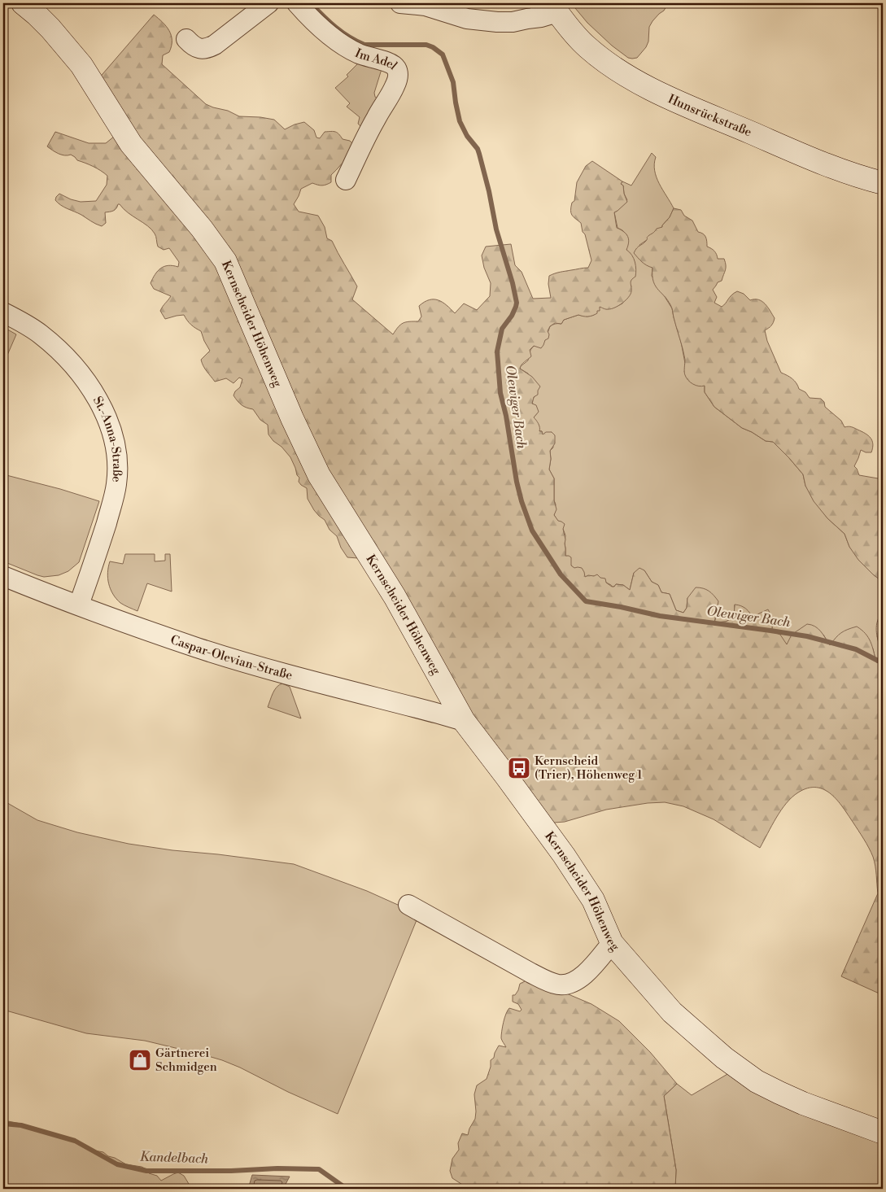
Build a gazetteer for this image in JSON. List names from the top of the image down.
{
  "streets": {
    "street": [
      "Im Adel",
      "Hunsrückstraße",
      "Kernscheider Höhenweg",
      "St.-Anna-Straße",
      "Caspar-Olevian-Straße"
    ]
  },
  "crossings": [
    ["Kernscheider Höhenweg", "Caspar-Olevian-Straße"],
    ["St.-Anna-Straße", "Caspar-Olevian-Straße"]
  ],
  "water": ["Olewiger Bach", "Kandelbach"],
  "places": {
    "bus stop": ["Kernscheid (Trier), Höhenweg 1"],
    "shop": ["Gärtnerei Schmidgen"]
  }
}
